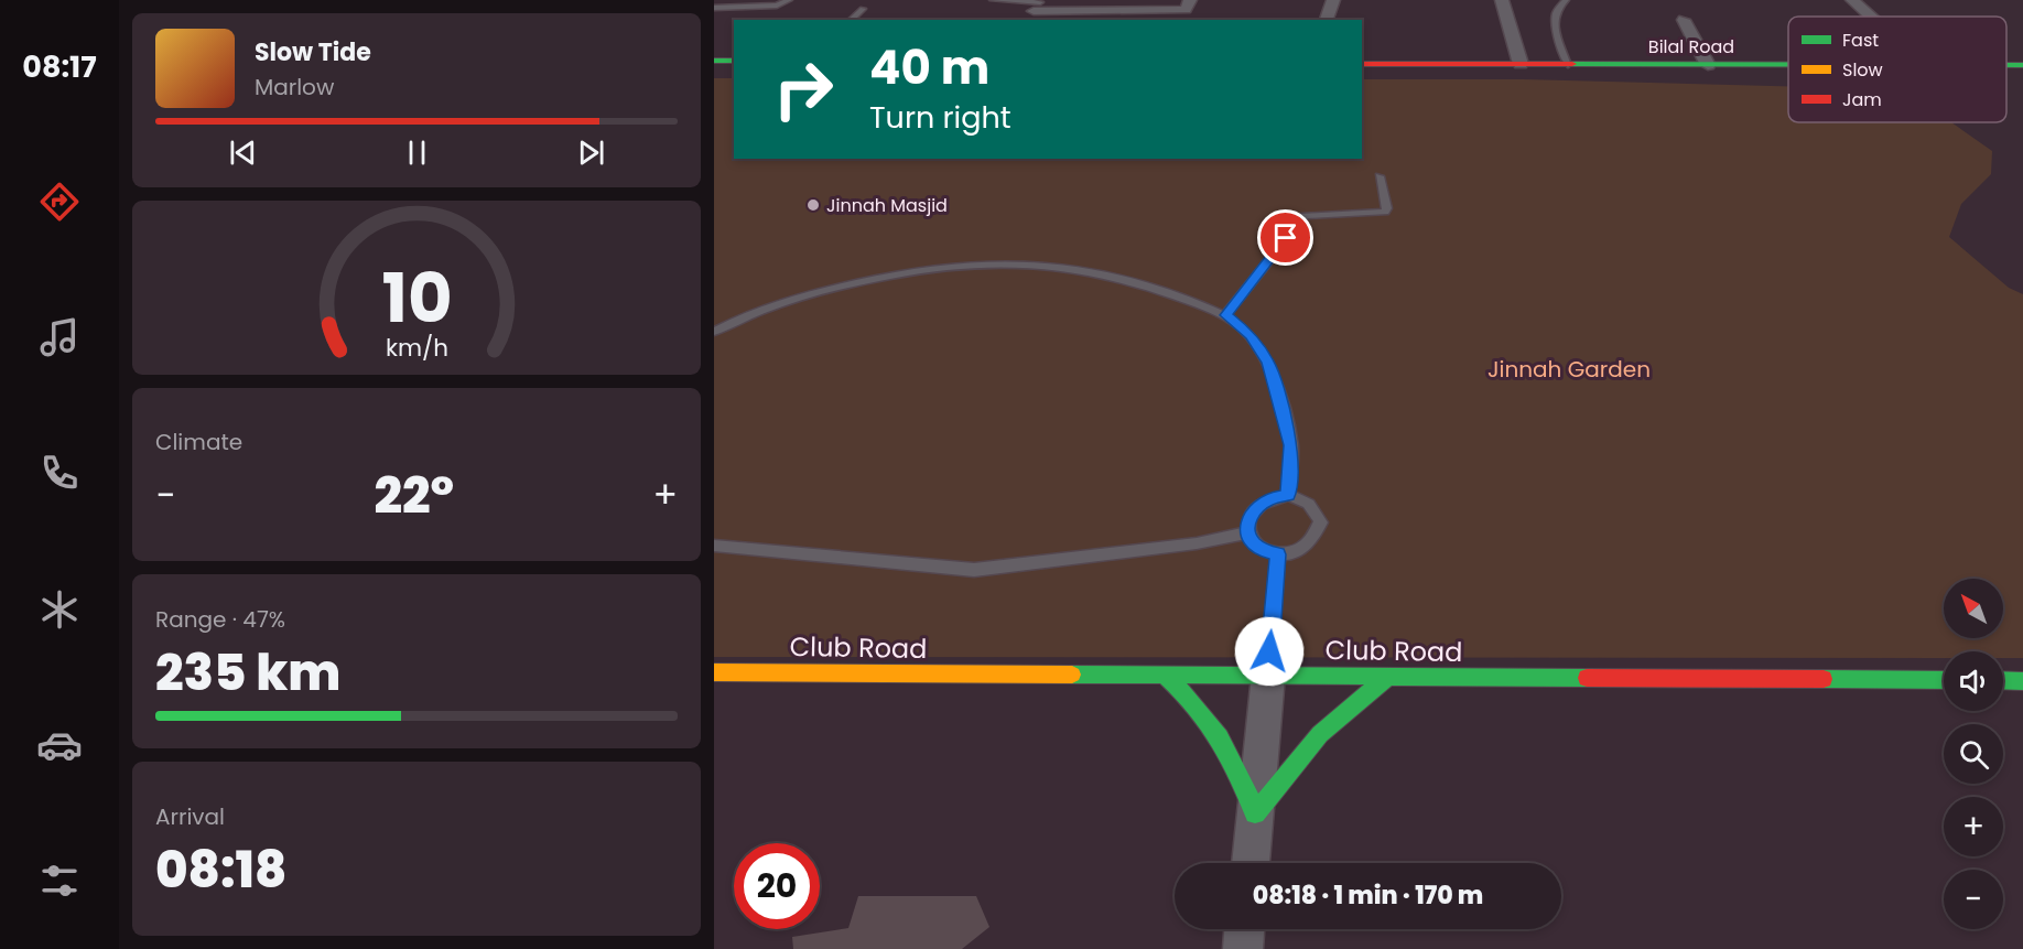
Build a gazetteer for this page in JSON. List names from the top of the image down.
{
  "streets": {
    "main road": ["Bilal Road", "Club Road"]
  },
  "parks": ["Jinnah Garden"],
  "places": ["Jinnah Masjid"],
  "legend": ["Fast", "Slow", "Jam"],
  "north": "top left",
  "page": {
    "tabs": "08:17",
    "turn": ["40 m", "Turn right"],
    "song": ["Slow Tide", "Marlow"],
    "tile": [
      "Climate",
      ["Range · 47%", "235 km"],
      ["Arrival", "08:18"]
    ],
    "heat": ["−", "22°", "+"],
    "map_buttons": ["+", "−"],
    "limit": "20",
    "trip": "08:18 · 1 min · 170 m",
    "gauge": ["10", "km/h"]
  }
}
